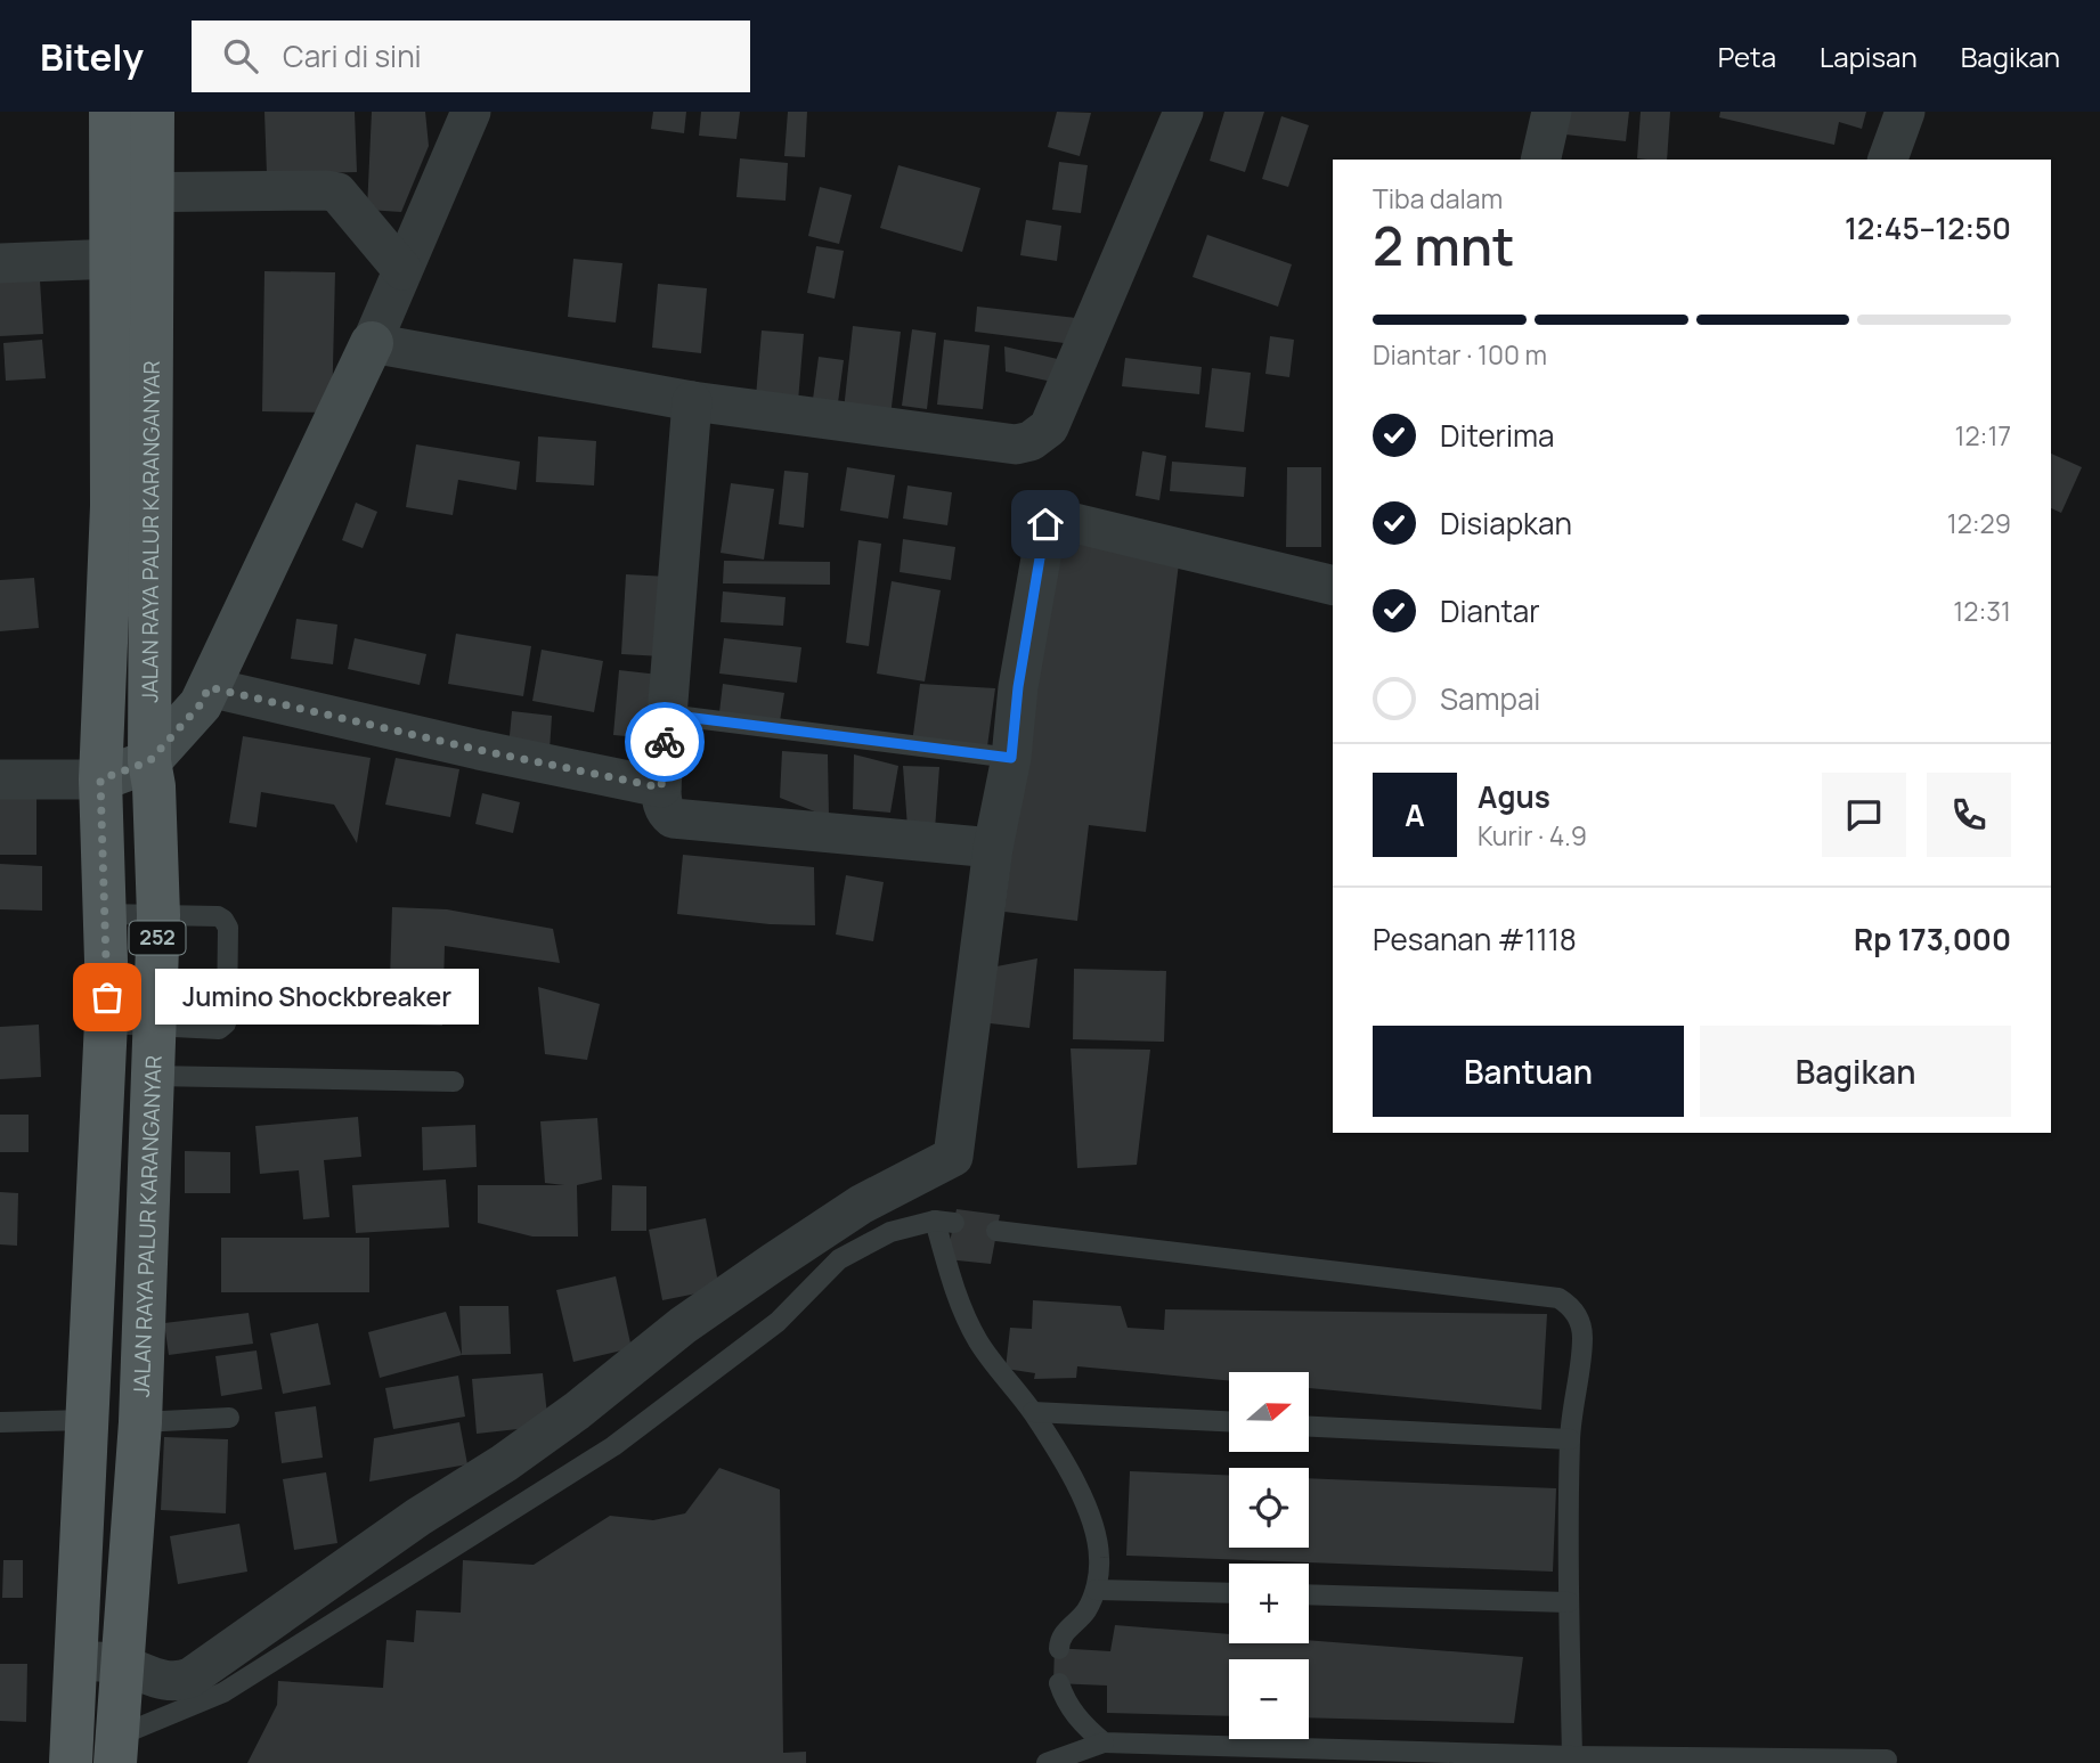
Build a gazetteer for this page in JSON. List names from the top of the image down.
{
  "streets": {
    "main road": ["JALAN RAYA PALUR KARANGANYAR", "252"]
  },
  "places": ["Jumino Shockbreaker"],
  "north": "right",
  "page": {
    "header": "Bitely",
    "search": "Cari di sini",
    "nav": ["Peta", "Lapisan", "Bagikan"],
    "heading": ["2 mnt", "Tiba dalam", "12:45–12:50"],
    "panel": [
      "Agus",
      "Kurir · 4.9",
      "Pesanan #1118",
      "Rp 173,000"
    ],
    "bar": "Diantar · 100 m",
    "list": [
      ["Diterima", "12:17"],
      ["Disiapkan", "12:29"],
      ["Diantar", "12:31"],
      "Sampai"
    ],
    "round": "A",
    "bubble": "Jumino Shockbreaker",
    "buttons": ["Bantuan", "Bagikan"],
    "map_buttons": ["+", "−"]
  }
}
